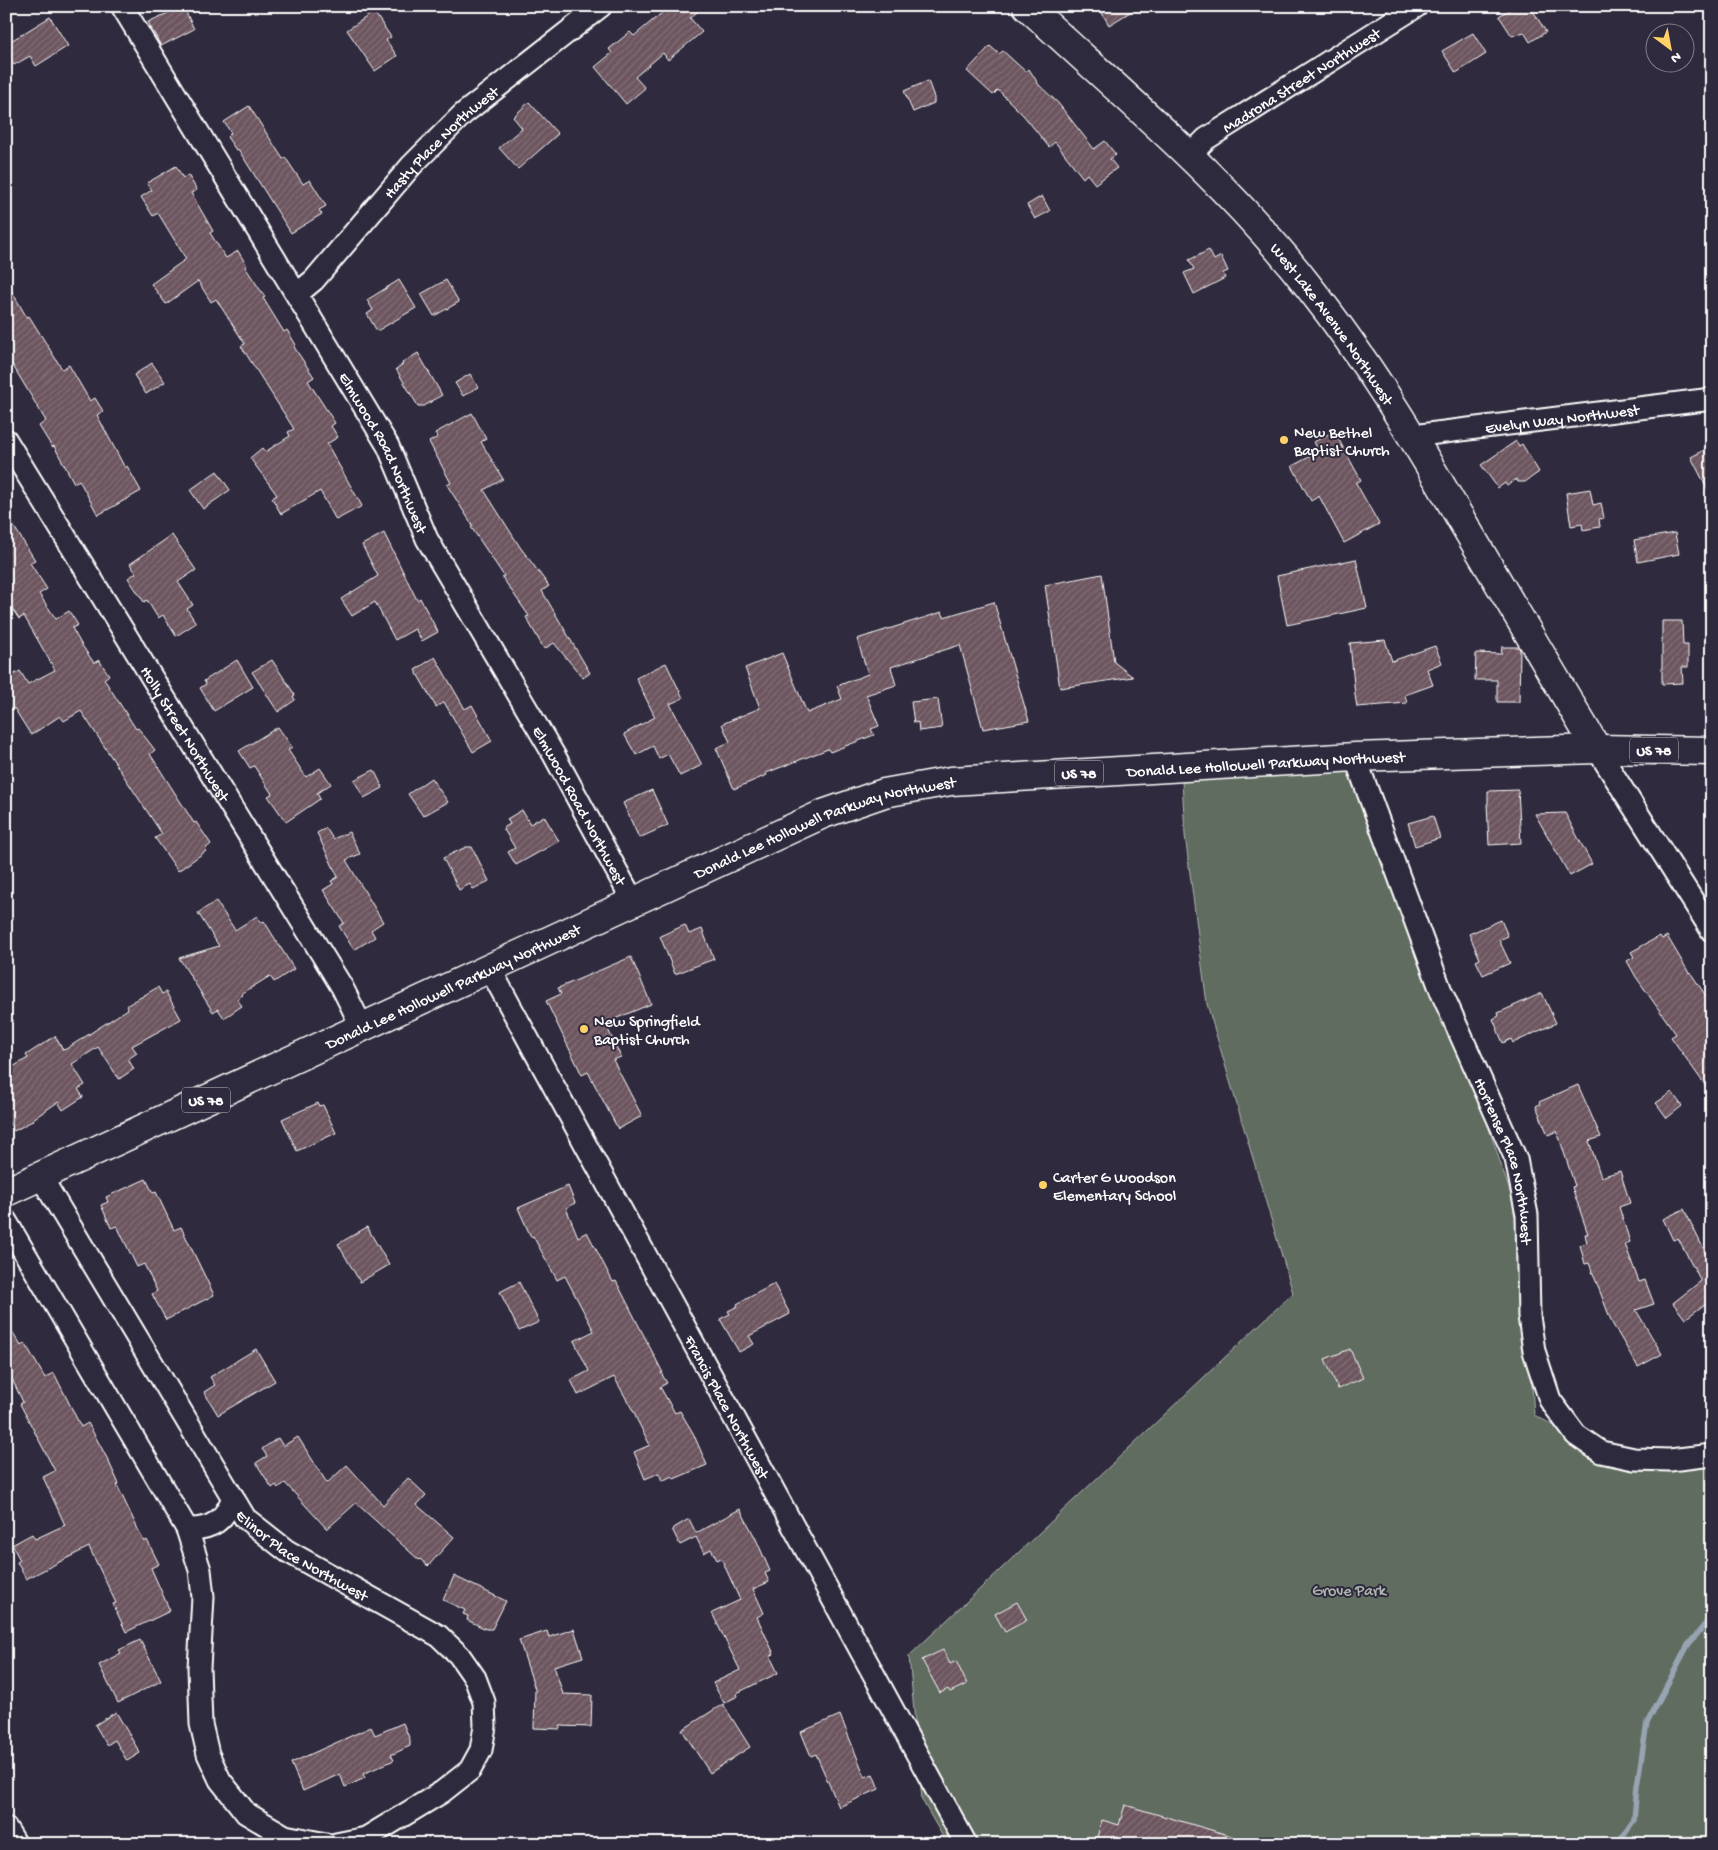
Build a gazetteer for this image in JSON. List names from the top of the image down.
{
  "streets": {
    "main road": ["West Lake Avenue Northwest", "US 78", "Donald Lee Hollowell Parkway Northwest"],
    "street": [
      "Madrona Street Northwest",
      "Hasty Place Northwest",
      "Evelyn Way Northwest",
      "Elmwood Road Northwest",
      "Holly Street Northwest",
      "Hortense Place Northwest",
      "Francis Place Northwest",
      "Elinor Place Northwest"
    ]
  },
  "crossings": [
    ["Madrona Street Northwest", "West Lake Avenue Northwest"],
    ["Hasty Place Northwest", "Elmwood Road Northwest"],
    ["West Lake Avenue Northwest", "Evelyn Way Northwest"],
    ["West Lake Avenue Northwest", "Donald Lee Hollowell Parkway Northwest"],
    ["Elmwood Road Northwest", "Donald Lee Hollowell Parkway Northwest"],
    ["Holly Street Northwest", "Donald Lee Hollowell Parkway Northwest"],
    ["Donald Lee Hollowell Parkway Northwest", "Hortense Place Northwest"],
    ["Donald Lee Hollowell Parkway Northwest", "Francis Place Northwest"],
    ["Donald Lee Hollowell Parkway Northwest", "Elinor Place Northwest"]
  ],
  "parks": ["Grove Park"],
  "places": ["New Bethel Baptist Church", "New Springfield Baptist Church", "Carter G Woodson Elementary School"],
  "north": "bottom right"
}
